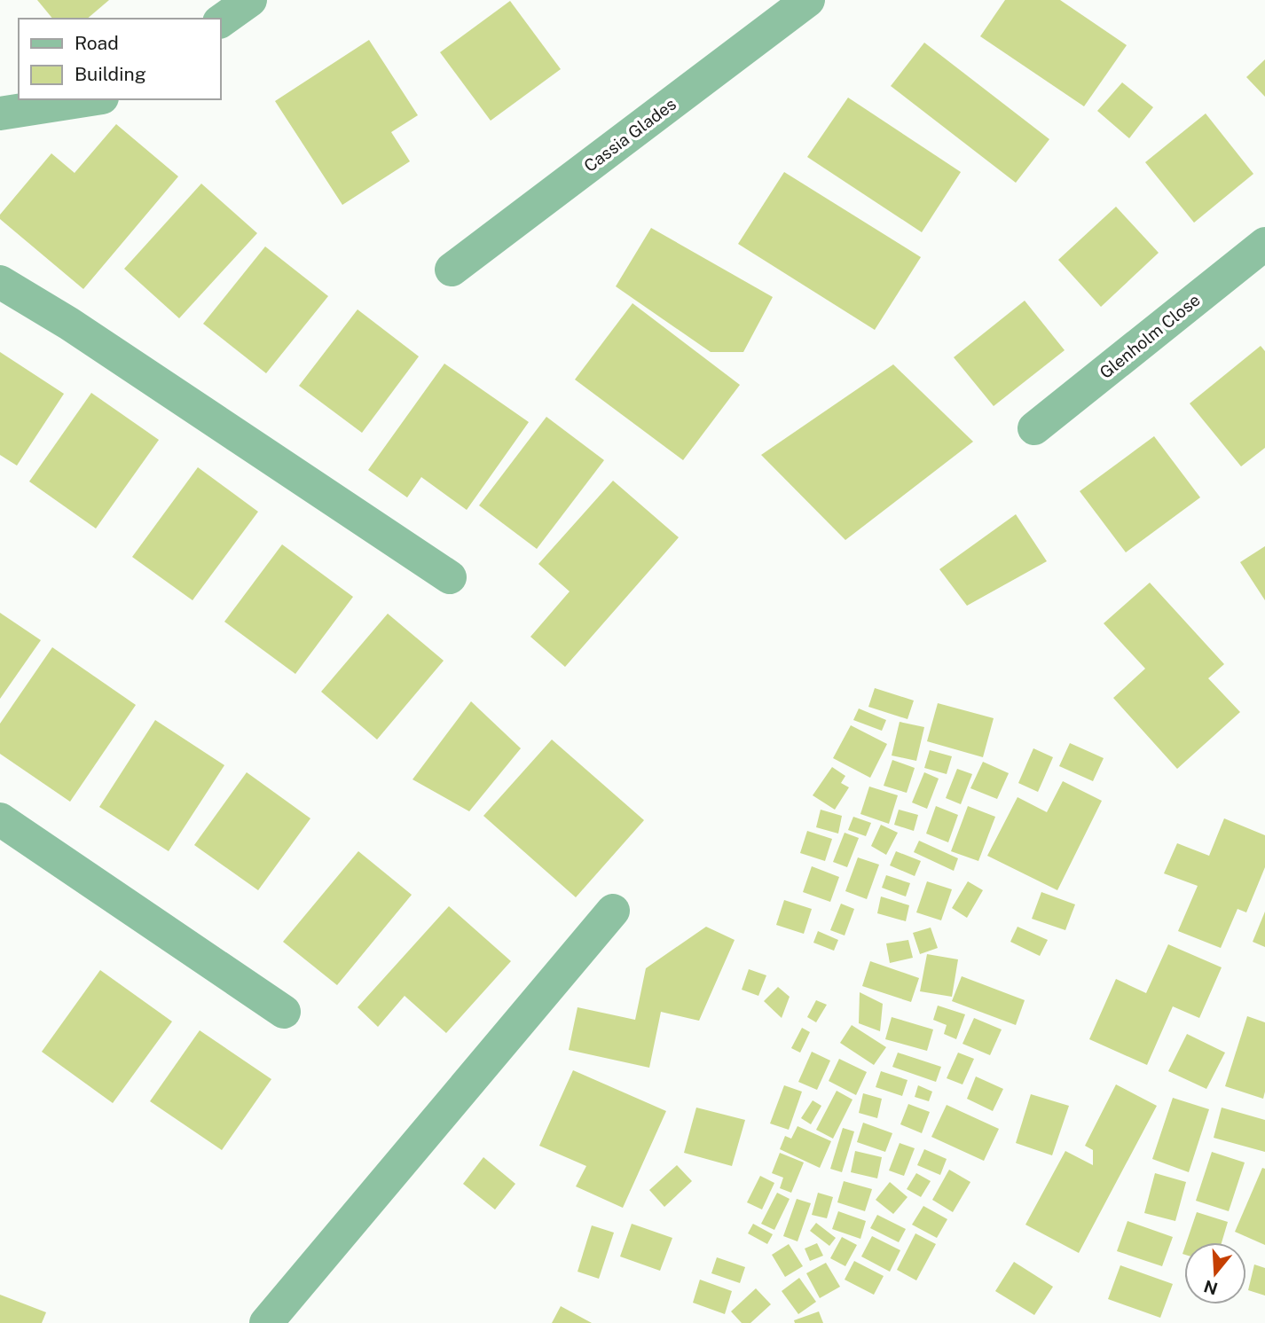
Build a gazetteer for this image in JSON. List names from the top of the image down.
{
  "streets": {
    "street": ["Cassia Glades", "Glenholm Close"]
  },
  "legend": ["Road", "Building"],
  "north": "bottom"
}
